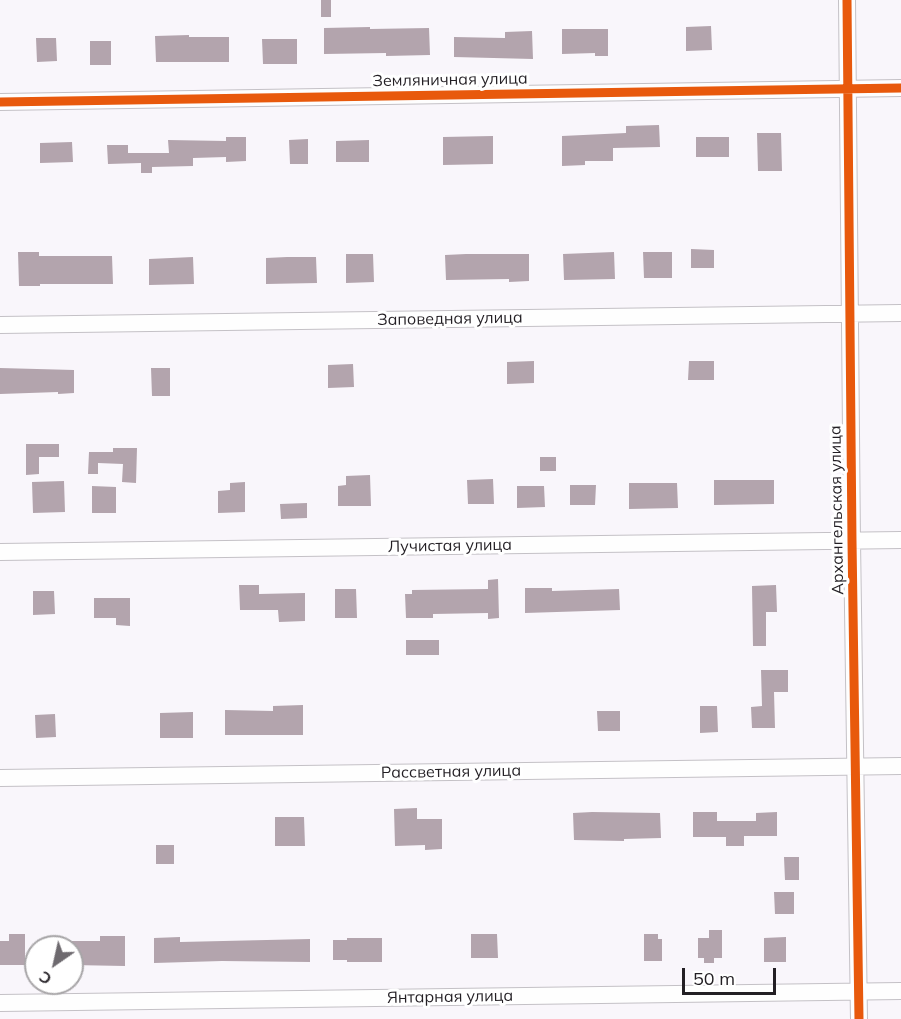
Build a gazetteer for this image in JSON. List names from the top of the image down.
{
  "streets": {
    "street": [
      "Земляничная улица",
      "Заповедная улица",
      "Архангельская улица",
      "Лучистая улица",
      "Рассветная улица",
      "Янтарная улица"
    ]
  },
  "crossings": [
    ["Земляничная улица", "Архангельская улица"],
    ["Заповедная улица", "Архангельская улица"],
    ["Архангельская улица", "Лучистая улица"],
    ["Архангельская улица", "Рассветная улица"],
    ["Архангельская улица", "Янтарная улица"]
  ],
  "scale_bar": "50 m",
  "north": "bottom left"
}
